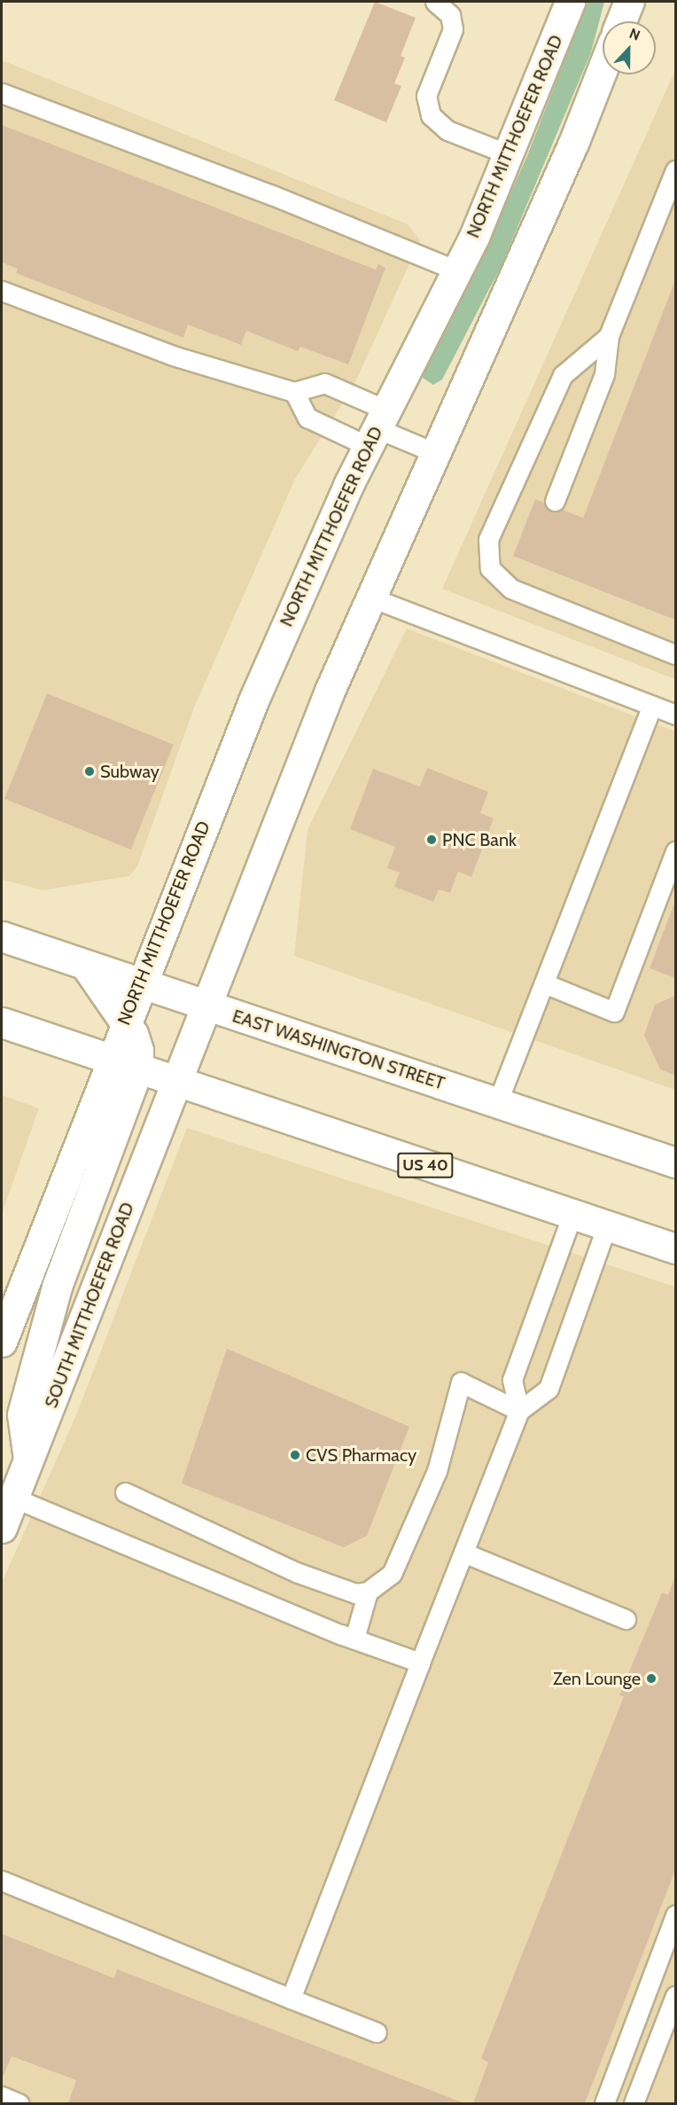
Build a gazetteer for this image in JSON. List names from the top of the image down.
{
  "streets": {
    "main road": [
      "NORTH MITTHOEFER ROAD",
      "EAST WASHINGTON STREET",
      "US 40",
      "SOUTH MITTHOEFER ROAD"
    ]
  },
  "crossings": [
    ["NORTH MITTHOEFER ROAD", "EAST WASHINGTON STREET"],
    ["NORTH MITTHOEFER ROAD", "US 40"],
    ["US 40", "SOUTH MITTHOEFER ROAD"]
  ],
  "places": [
    "Subway",
    "PNC Bank",
    "CVS Pharmacy",
    "Zen Lounge"
  ],
  "north": "top"
}
